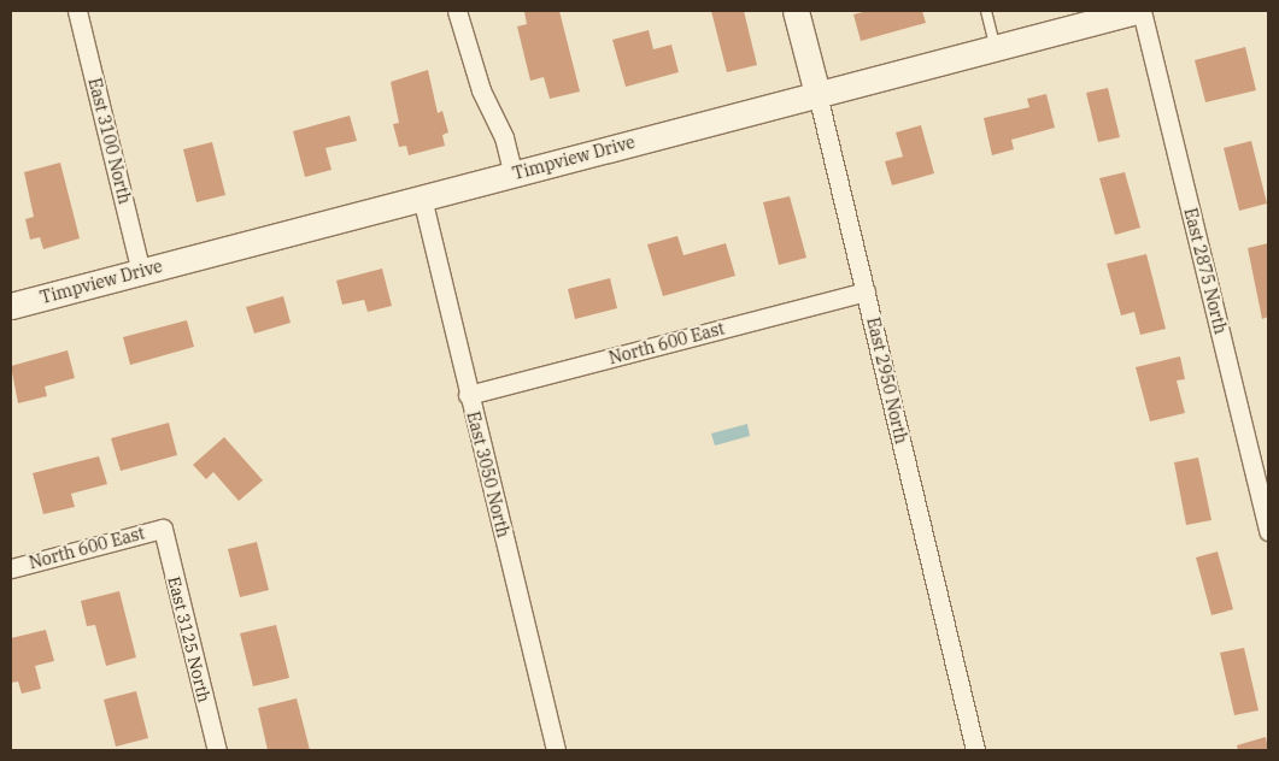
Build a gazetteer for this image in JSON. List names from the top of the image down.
{
  "streets": {
    "street": [
      "East 3100 North",
      "Timpview Drive",
      "East 2875 North",
      "North 600 East",
      "East 2950 North",
      "East 3050 North",
      "East 3125 North"
    ]
  },
  "crossings": [
    ["East 3100 North", "Timpview Drive"],
    ["Timpview Drive", "East 2875 North"],
    ["Timpview Drive", "East 2950 North"],
    ["Timpview Drive", "East 3050 North"],
    ["North 600 East", "East 2950 North"],
    ["North 600 East", "East 3050 North"],
    ["North 600 East", "East 3125 North"]
  ]
}
